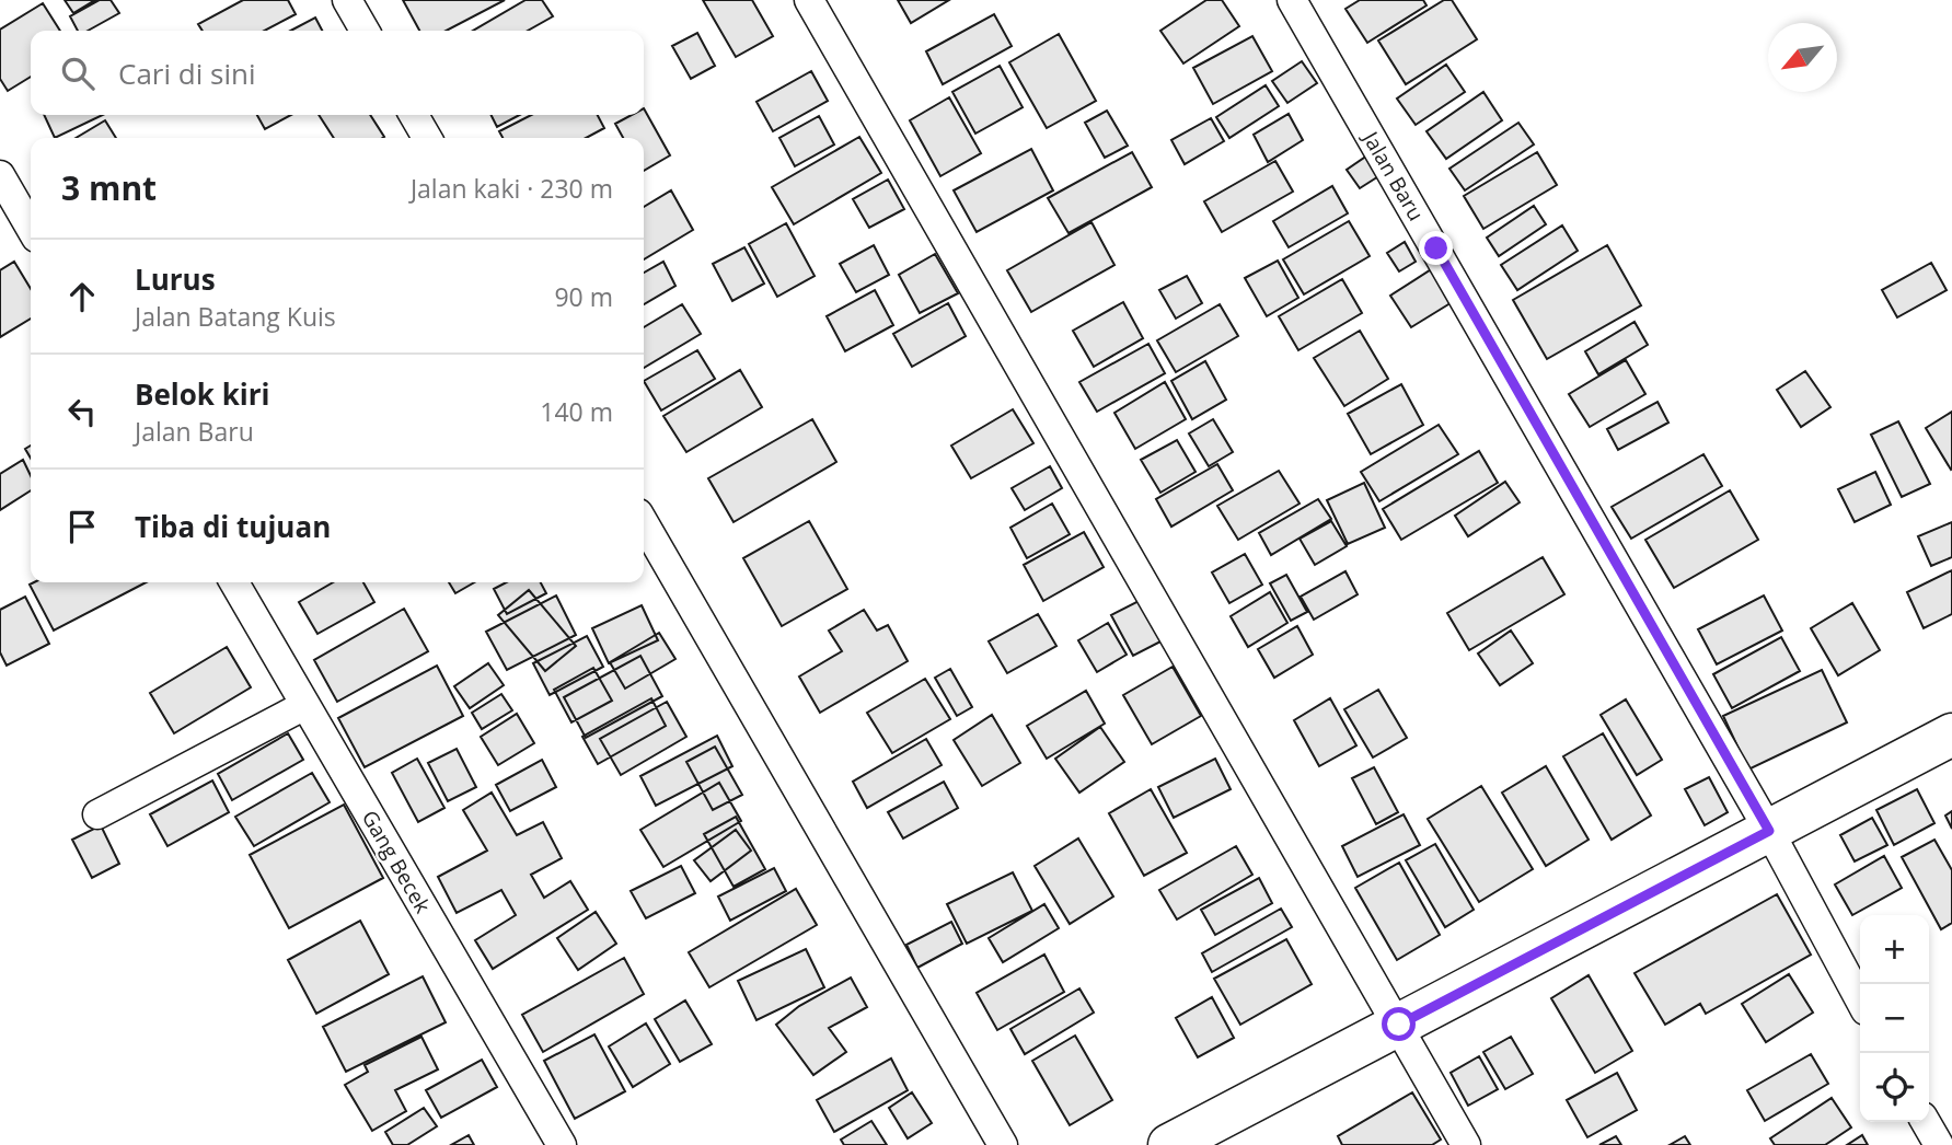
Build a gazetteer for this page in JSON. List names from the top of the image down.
{
  "streets": {
    "street": ["Jalan Baru", "Gang Becek"]
  },
  "north": "bottom left",
  "page": {
    "search": "Cari di sini",
    "heading": ["3 mnt", "Jalan kaki · 230 m"],
    "list": [
      ["Lurus", "Jalan Batang Kuis", "90 m"],
      ["Belok kiri", "Jalan Baru", "140 m"],
      "Tiba di tujuan"
    ],
    "map_buttons": ["+", "−"]
  }
}
